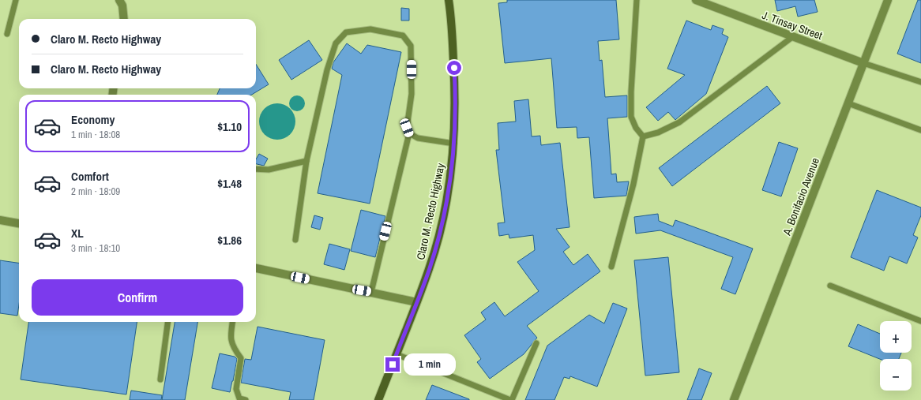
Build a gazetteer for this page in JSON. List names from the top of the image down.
{
  "streets": {
    "main road": ["Claro M. Recto Highway"],
    "street": ["J. Tinsay Street", "A. Bonifacio Avenue"]
  },
  "crossings": [
    ["J. Tinsay Street", "A. Bonifacio Avenue"]
  ],
  "page": {
    "banner": ["Claro M. Recto Highway", "Claro M. Recto Highway"],
    "list": [
      {
        "name": "Economy",
        "note": "1 min · 18:08",
        "value": "$1.10"
      },
      {
        "name": "Comfort",
        "note": "2 min · 18:09",
        "value": "$1.48"
      },
      {
        "name": "XL",
        "note": "3 min · 18:10",
        "value": "$1.86"
      }
    ],
    "buttons": "Confirm",
    "map_buttons": ["+", "−"],
    "bubble": "1 min"
  }
}
